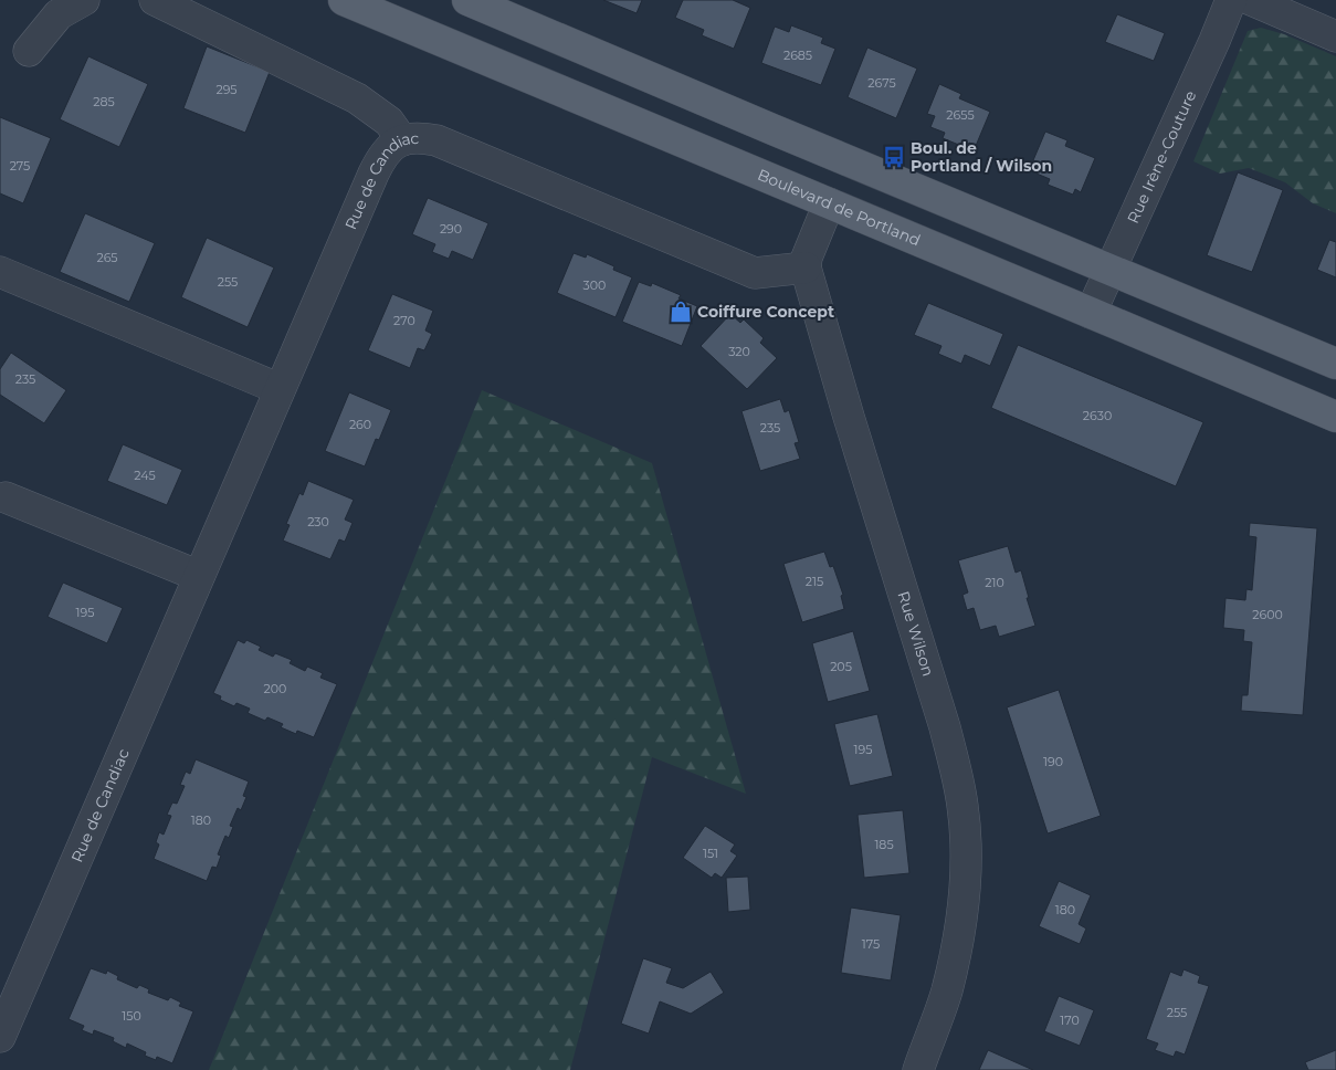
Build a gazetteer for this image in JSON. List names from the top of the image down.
{
  "streets": {
    "main road": ["Boulevard de Portland"],
    "street": ["Rue Irène-Couture", "Rue de Candiac", "Rue Wilson"]
  },
  "crossings": [
    ["Rue Irène-Couture", "Boulevard de Portland"],
    ["Rue de Candiac", "Rue Wilson"]
  ],
  "places": {
    "bus stop": ["Boul. de Portland / Wilson"],
    "shop": ["Coiffure Concept"]
  },
  "house_numbers": [
    "2685",
    "2675",
    "295",
    "285",
    "2655",
    "275",
    "290",
    "265",
    "255",
    "300",
    "270",
    "320",
    "235",
    "2630",
    "260",
    "235",
    "245",
    "230",
    "215",
    "210",
    "195",
    "2600",
    "205",
    "200",
    "195",
    "190",
    "180",
    "185",
    "151",
    "180",
    "175",
    "255",
    "150",
    "170"
  ]
}
